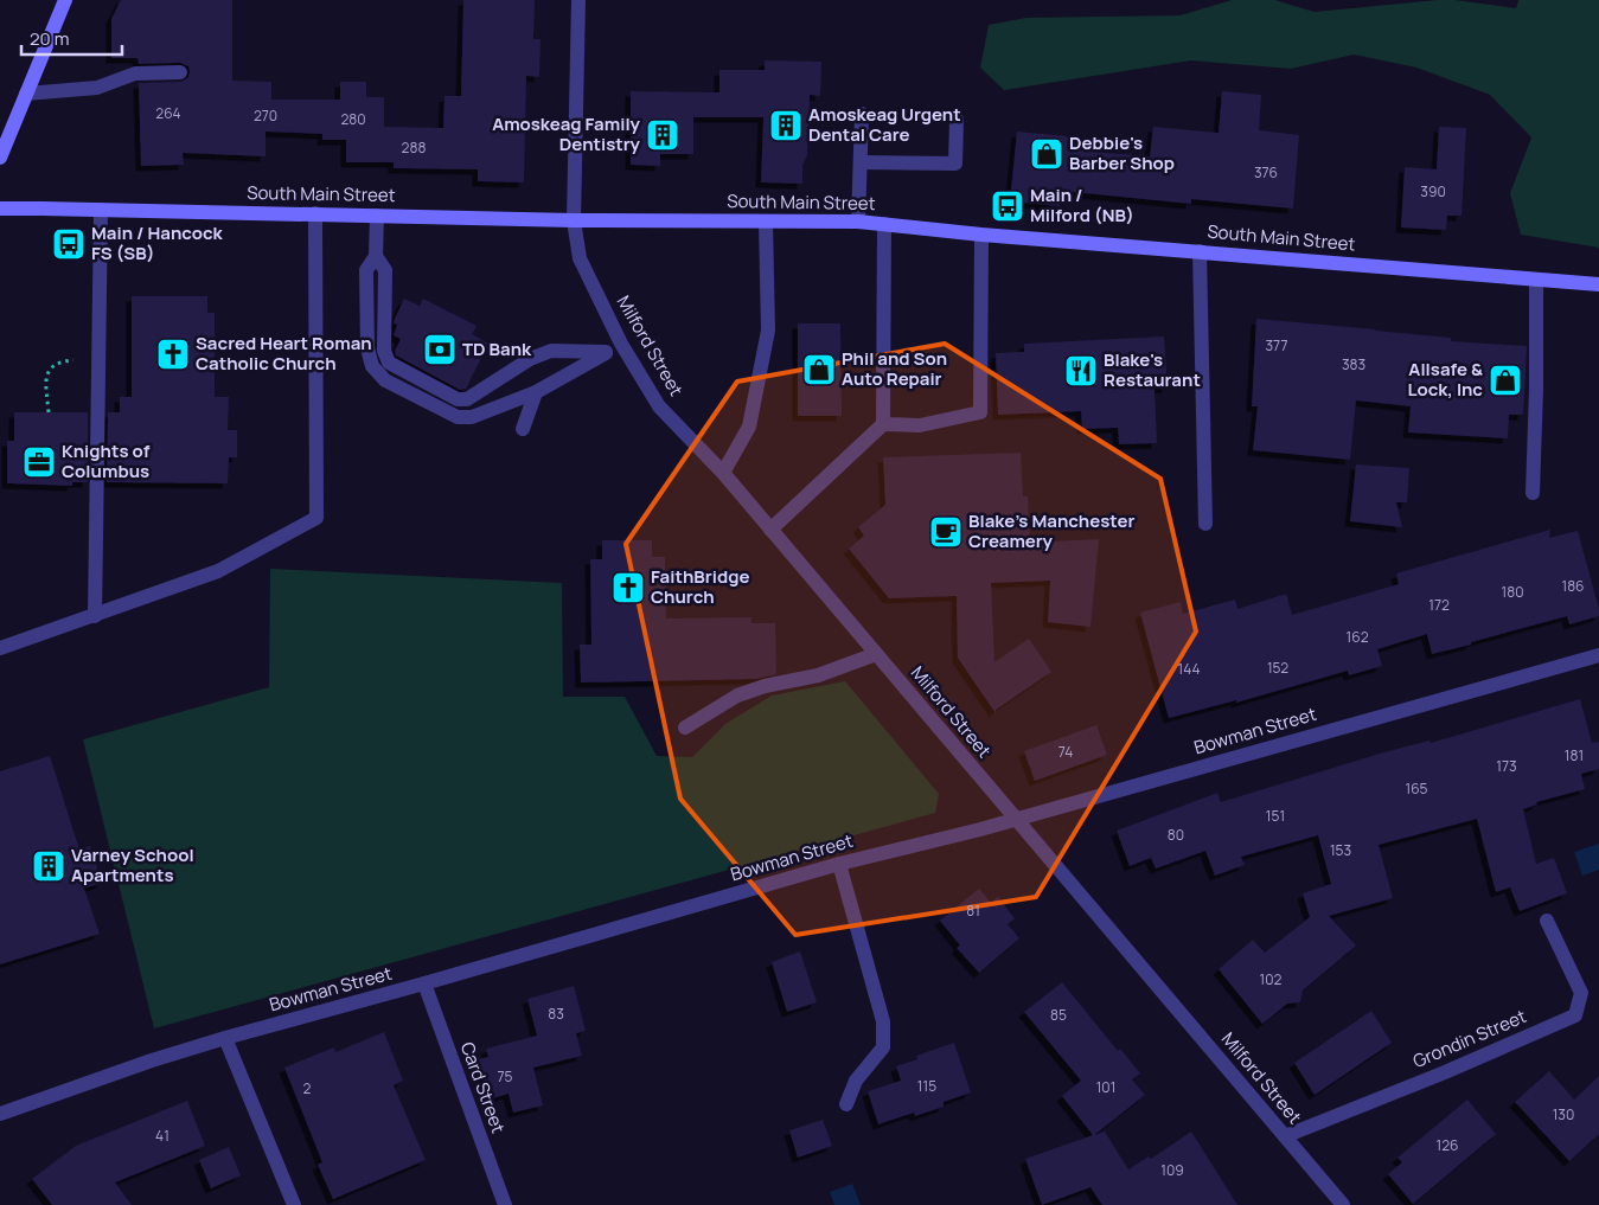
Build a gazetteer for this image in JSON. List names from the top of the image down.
{
  "streets": {
    "main road": ["South Main Street"],
    "street": [
      "Milford Street",
      "Bowman Street",
      "Grondin Street",
      "Card Street"
    ]
  },
  "crossings": [
    ["South Main Street", "Milford Street"],
    ["Milford Street", "Bowman Street"],
    ["Milford Street", "Grondin Street"],
    ["Bowman Street", "Card Street"]
  ],
  "places": {
    "building": ["Amoskeag Urgent Dental Care", "Amoskeag Family Dentistry", "Varney School Apartments"],
    "shop": ["Debbie's Barber Shop", "Phil and Son Auto Repair", "Allsafe & Lock, Inc"],
    "bus stop": ["Main / Milford (NB)", "Main / Hancock FS (SB)"],
    "bank": ["TD Bank"],
    "church": ["Sacred Heart Roman Catholic Church", "FaithBridge Church"],
    "restaurant": ["Blake's Restaurant"],
    "office": ["Knights of Columbus"],
    "cafe": ["Blake's Manchester Creamery"]
  },
  "house_numbers": [
    "264",
    "270",
    "280",
    "288",
    "376",
    "390",
    "377",
    "383",
    "186",
    "180",
    "172",
    "162",
    "152",
    "144",
    "74",
    "181",
    "173",
    "165",
    "151",
    "80",
    "153",
    "81",
    "102",
    "83",
    "85",
    "75",
    "115",
    "101",
    "2",
    "130",
    "41",
    "126",
    "109"
  ],
  "scale_bar": "20 m"
}
